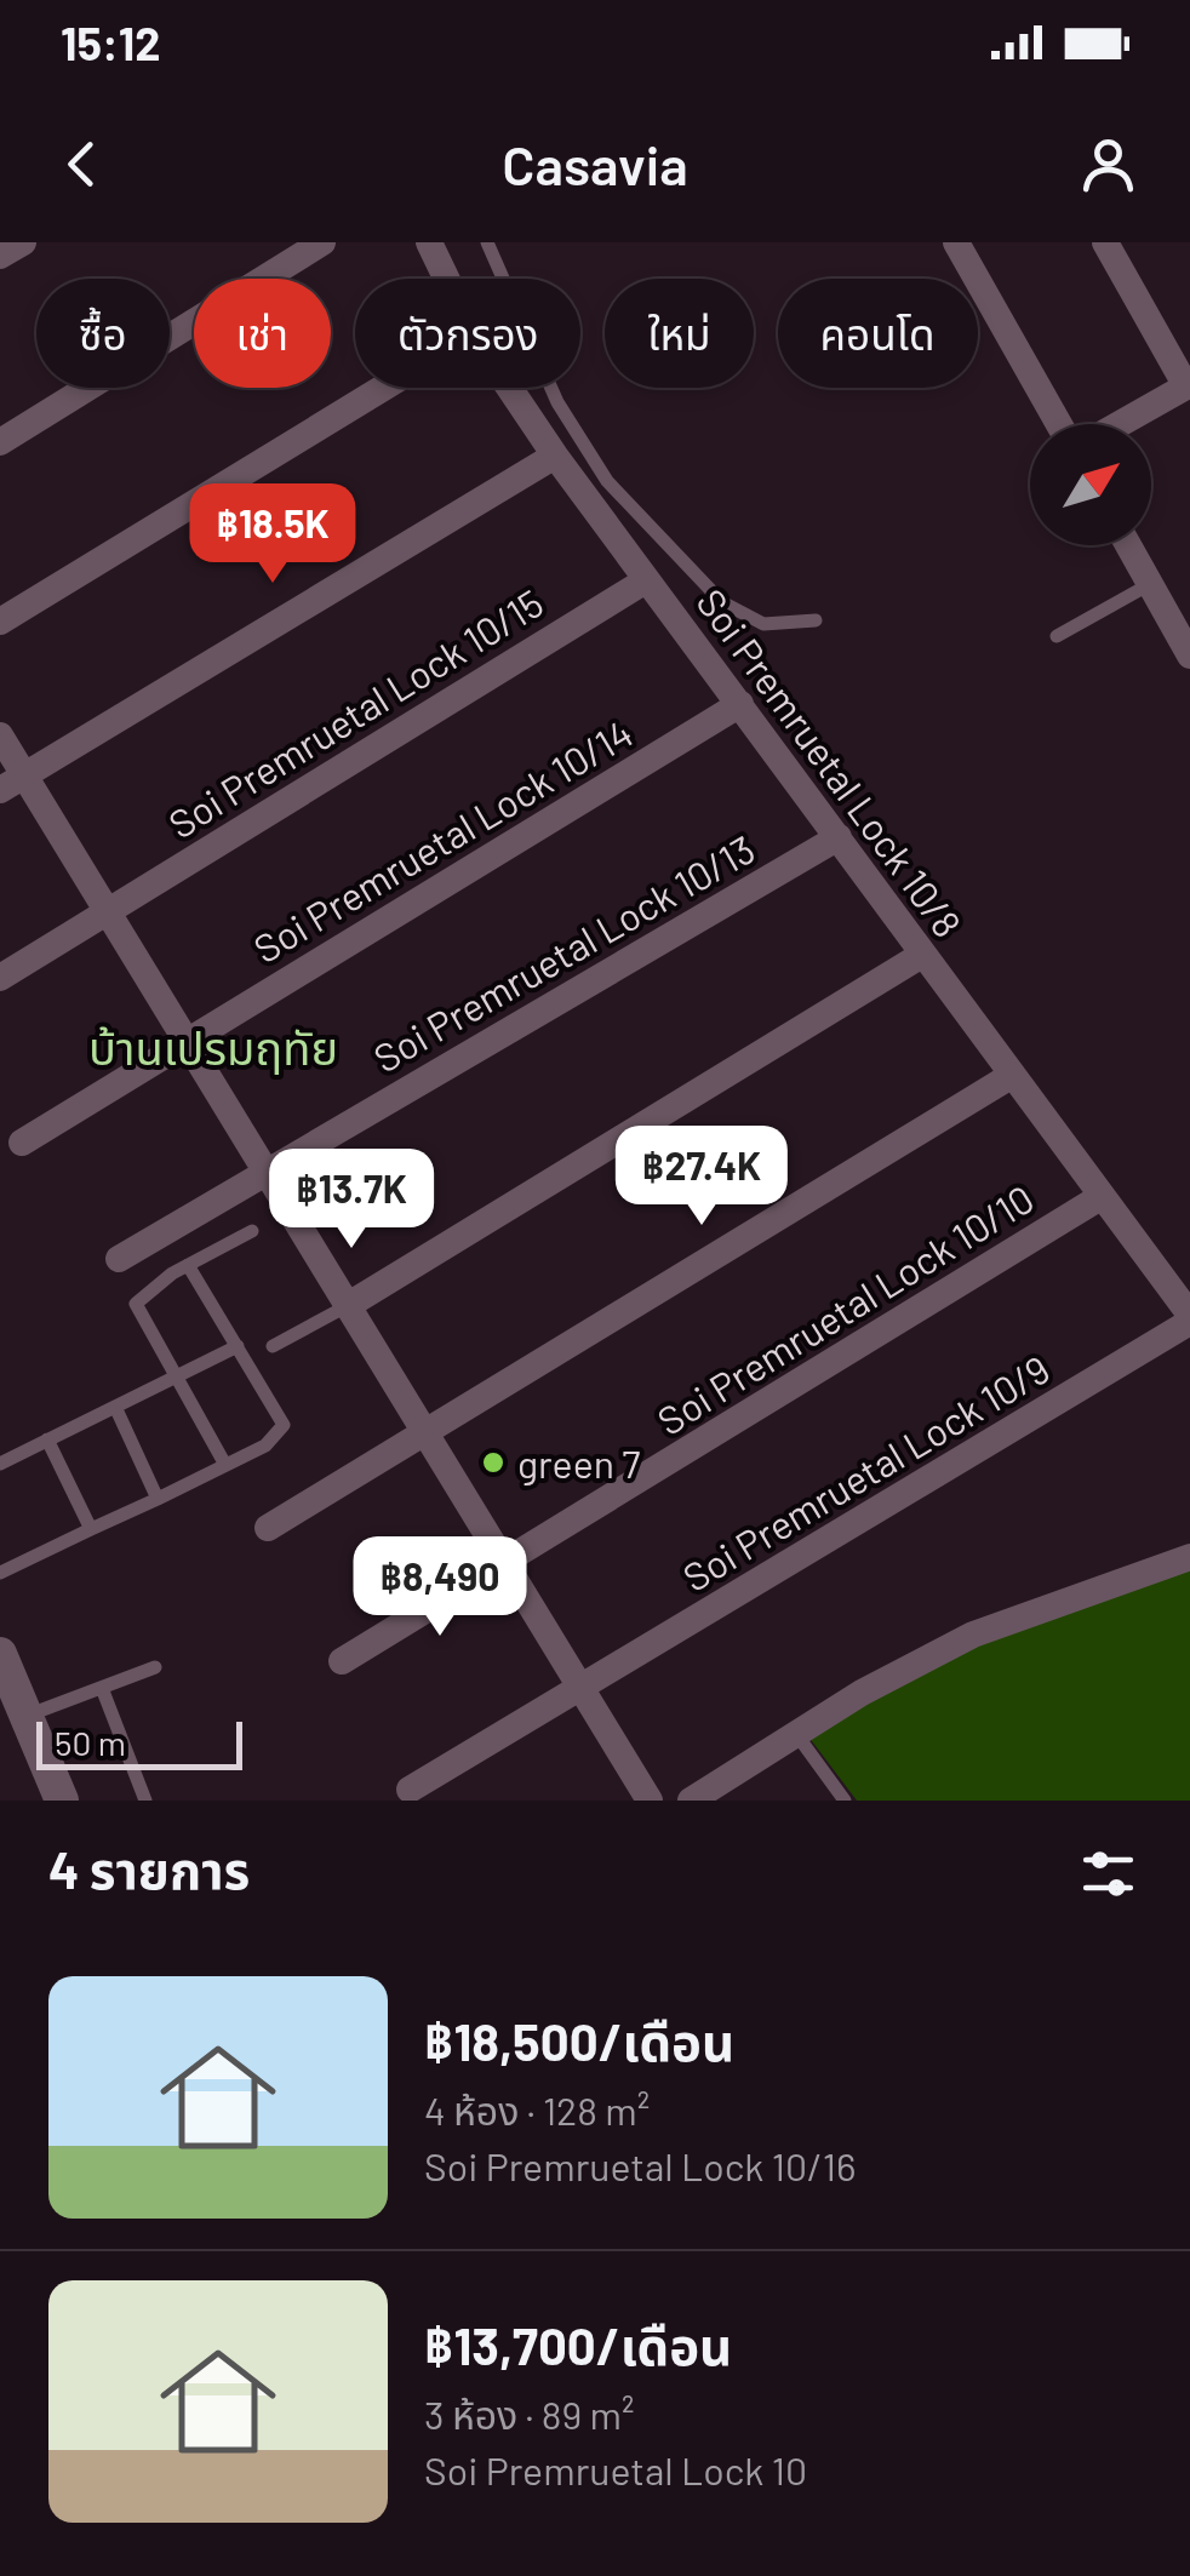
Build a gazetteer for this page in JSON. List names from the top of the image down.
{
  "streets": {
    "street": [
      "Soi Premruetal Lock 10/15",
      "Soi Premruetal Lock 10/8",
      "Soi Premruetal Lock 10/14",
      "Soi Premruetal Lock 10/13",
      "Soi Premruetal Lock 10/10",
      "Soi Premruetal Lock 10/9"
    ]
  },
  "crossings": [
    ["Soi Premruetal Lock 10/15", "Soi Premruetal Lock 10/8"],
    ["Soi Premruetal Lock 10/8", "Soi Premruetal Lock 10/14"],
    ["Soi Premruetal Lock 10/8", "Soi Premruetal Lock 10/13"],
    ["Soi Premruetal Lock 10/8", "Soi Premruetal Lock 10/10"],
    ["Soi Premruetal Lock 10/8", "Soi Premruetal Lock 10/9"]
  ],
  "districts": ["บ้านเปรมฤทัย"],
  "places": ["green 7"],
  "scale_bar": "50 m",
  "north": "top right",
  "page": {
    "status": "15:12",
    "header": "Casavia",
    "chip": [
      "ซื้อ",
      "เช่า",
      "ตัวกรอง",
      "ใหม่",
      "คอนโด"
    ],
    "price": [
      "฿18.5K",
      "฿27.4K",
      "฿13.7K",
      "฿8,490"
    ],
    "scale": "50 m",
    "heading": "4 รายการ",
    "list": [
      {
        "name": "฿18,500/เดือน",
        "note": "4 ห้อง · 128 m² · Soi Premruetal Lock 10/16"
      },
      {
        "name": "฿13,700/เดือน",
        "note": "3 ห้อง · 89 m² · Soi Premruetal Lock 10"
      }
    ]
  }
}
